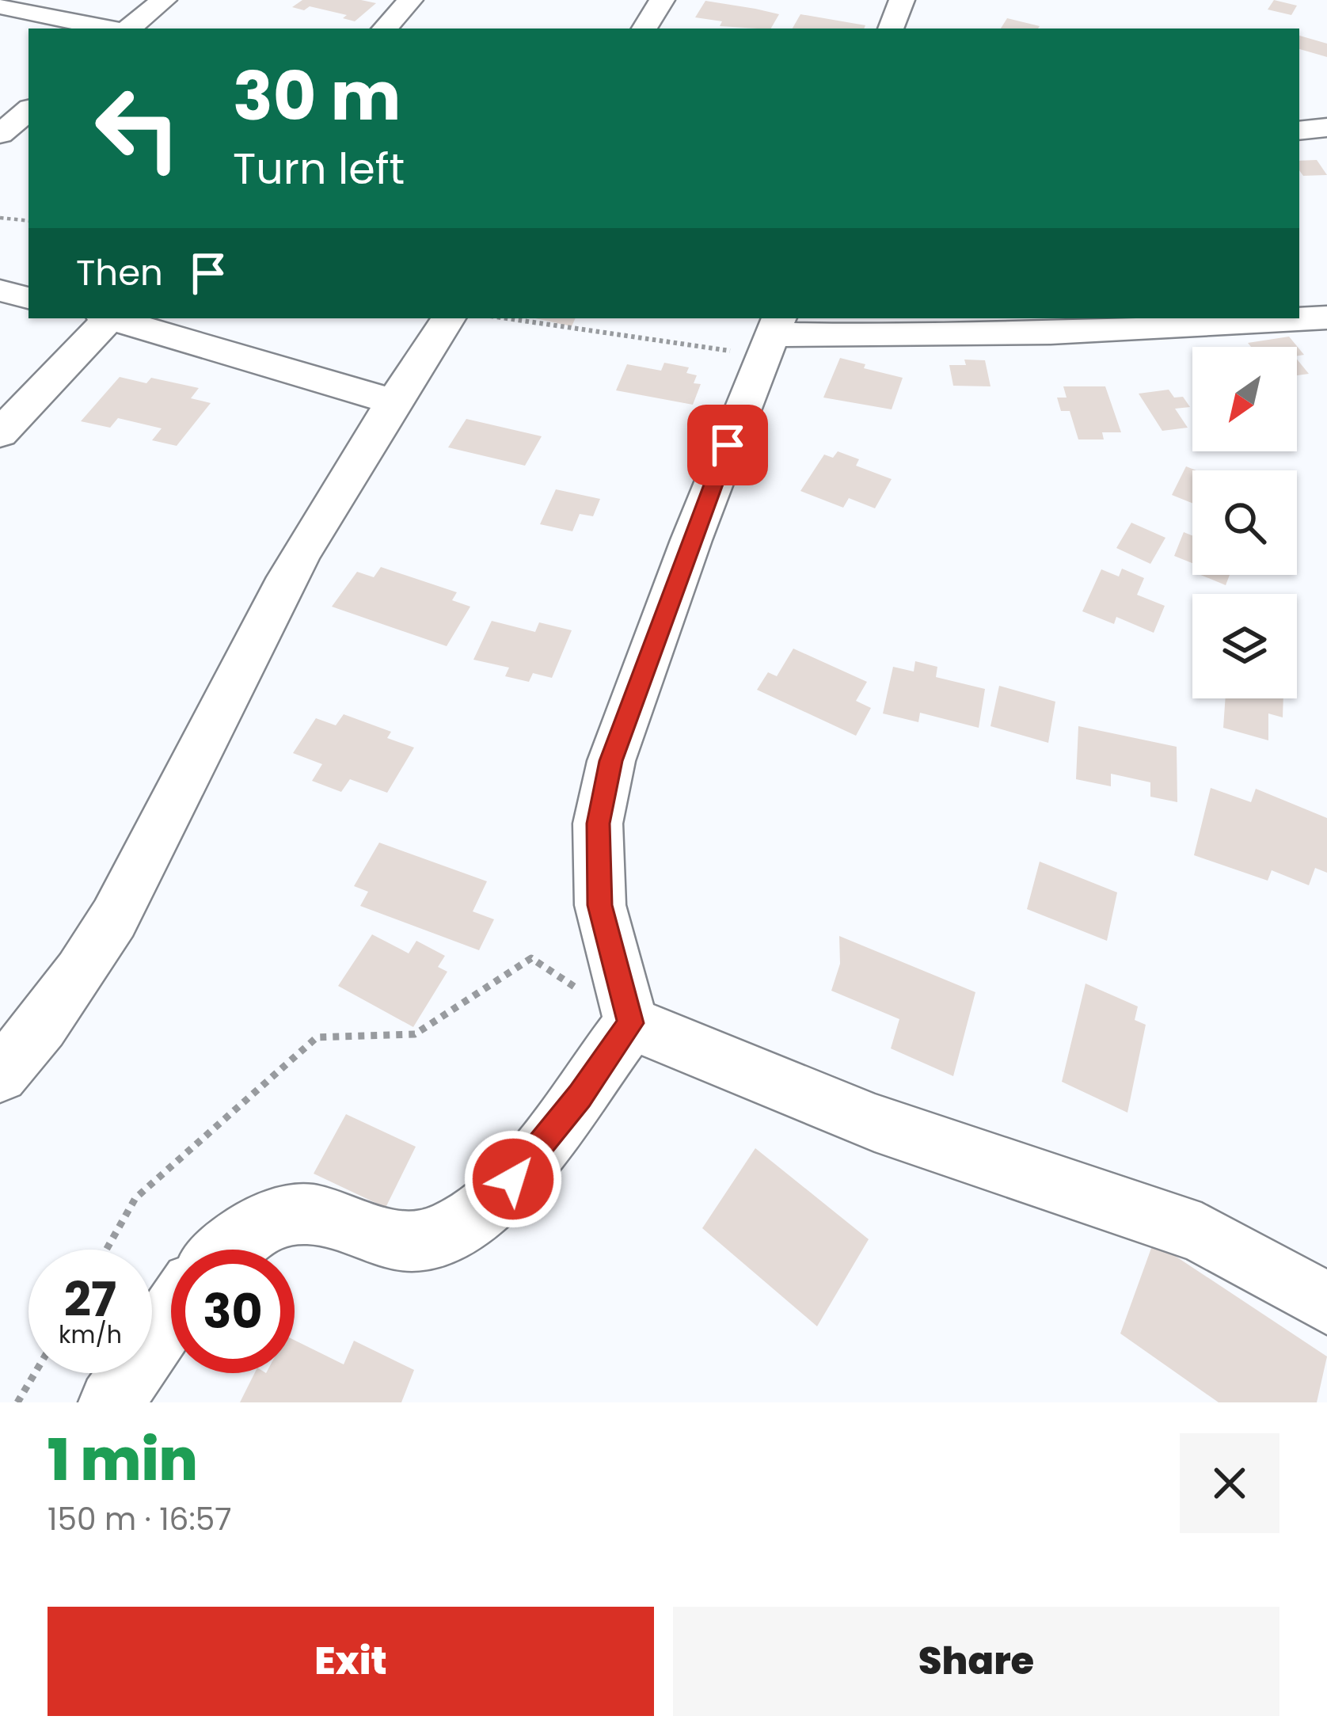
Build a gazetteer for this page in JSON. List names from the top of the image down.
{
  "north": "bottom left",
  "page": {
    "turn": ["30 m", "Turn left"],
    "then": "Then",
    "speed": "27 km/h",
    "limit": "30",
    "heading": ["1 min", "150 m · 16:57"],
    "buttons": ["Exit", "Share"]
  }
}
